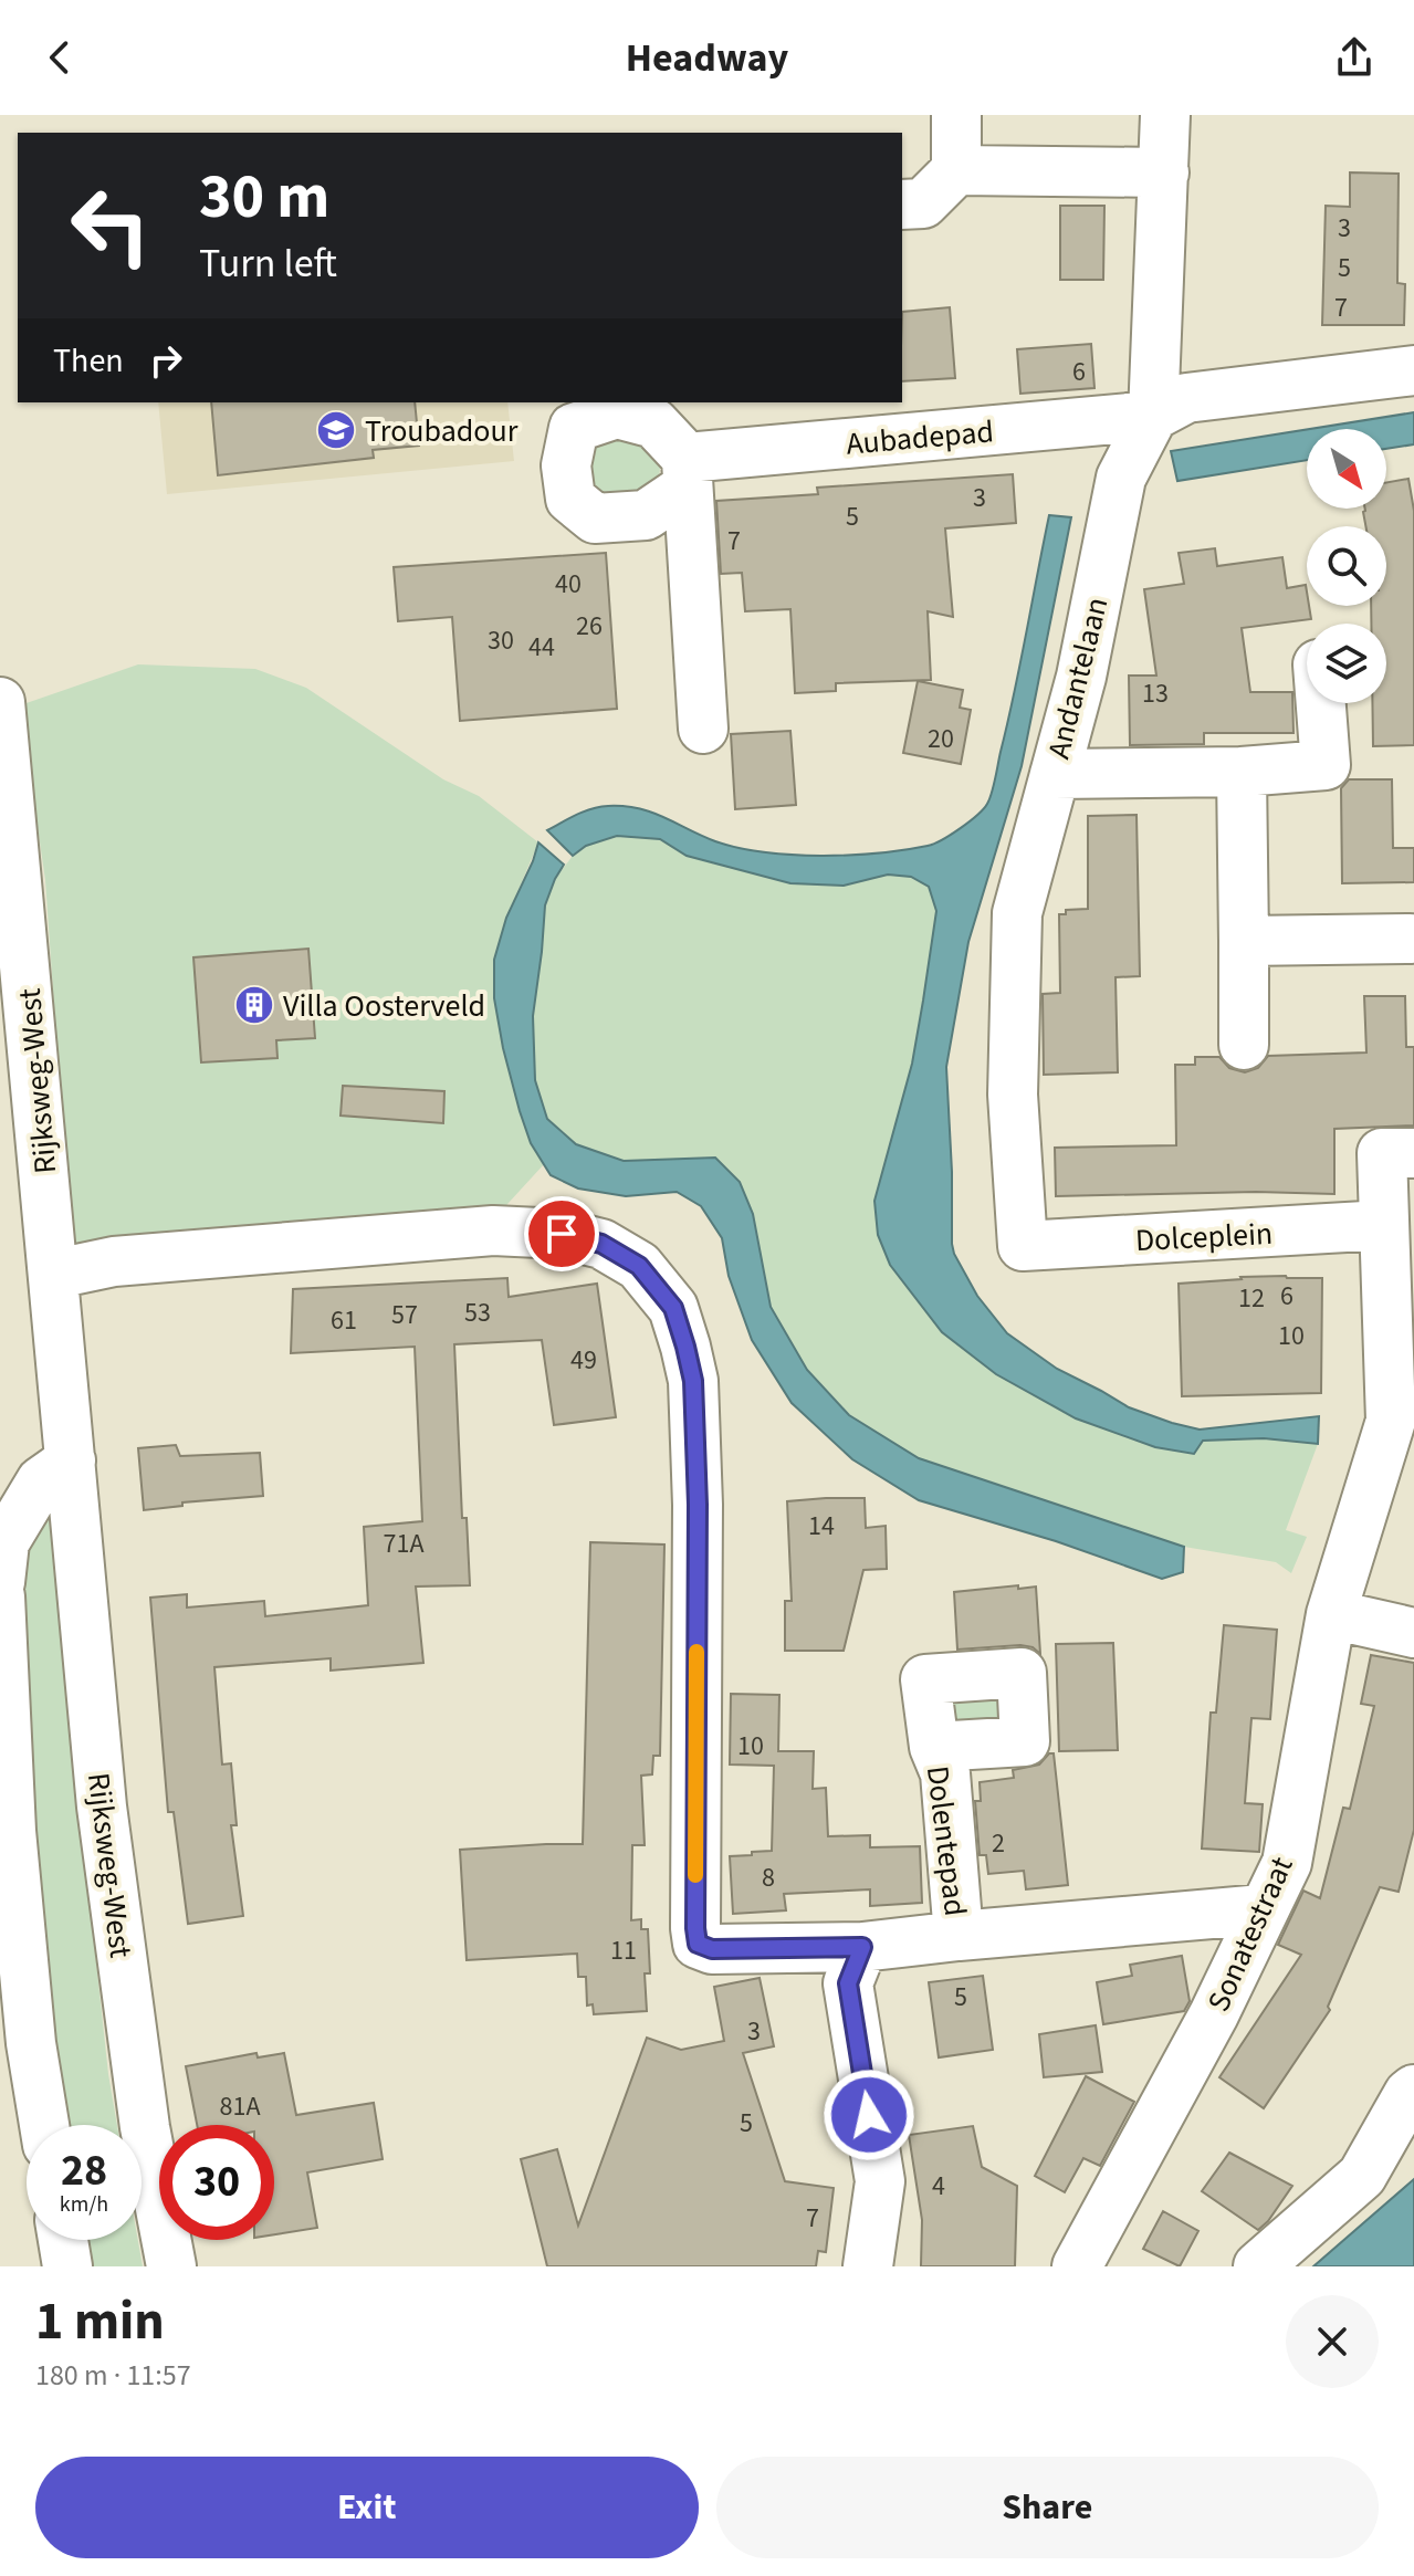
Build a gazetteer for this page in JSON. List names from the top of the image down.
{
  "streets": {
    "street": [
      "Aubadepad",
      "Andantelaan",
      "Rijksweg-West",
      "Dolceplein",
      "Dolentepad",
      "Sonatestraat"
    ]
  },
  "crossings": [
    ["Aubadepad", "Andantelaan"],
    ["Andantelaan", "Dolceplein"]
  ],
  "places": {
    "school or university": ["Troubadour"],
    "building": ["Villa Oosterveld"]
  },
  "house_numbers": [
    "3",
    "5",
    "7",
    "6",
    "3",
    "5",
    "7",
    "40",
    "26",
    "30",
    "44",
    "13",
    "20",
    "6",
    "12",
    "53",
    "57",
    "61",
    "10",
    "49",
    "14",
    "71A",
    "10",
    "2",
    "8",
    "11",
    "5",
    "3",
    "81A",
    "5",
    "4",
    "7"
  ],
  "north": "bottom right",
  "page": {
    "header": "Headway",
    "turn": ["30 m", "Turn left"],
    "then": "Then",
    "speed": "28 km/h",
    "limit": "30",
    "heading": ["1 min", "180 m · 11:57"],
    "buttons": ["Exit", "Share"]
  }
}
